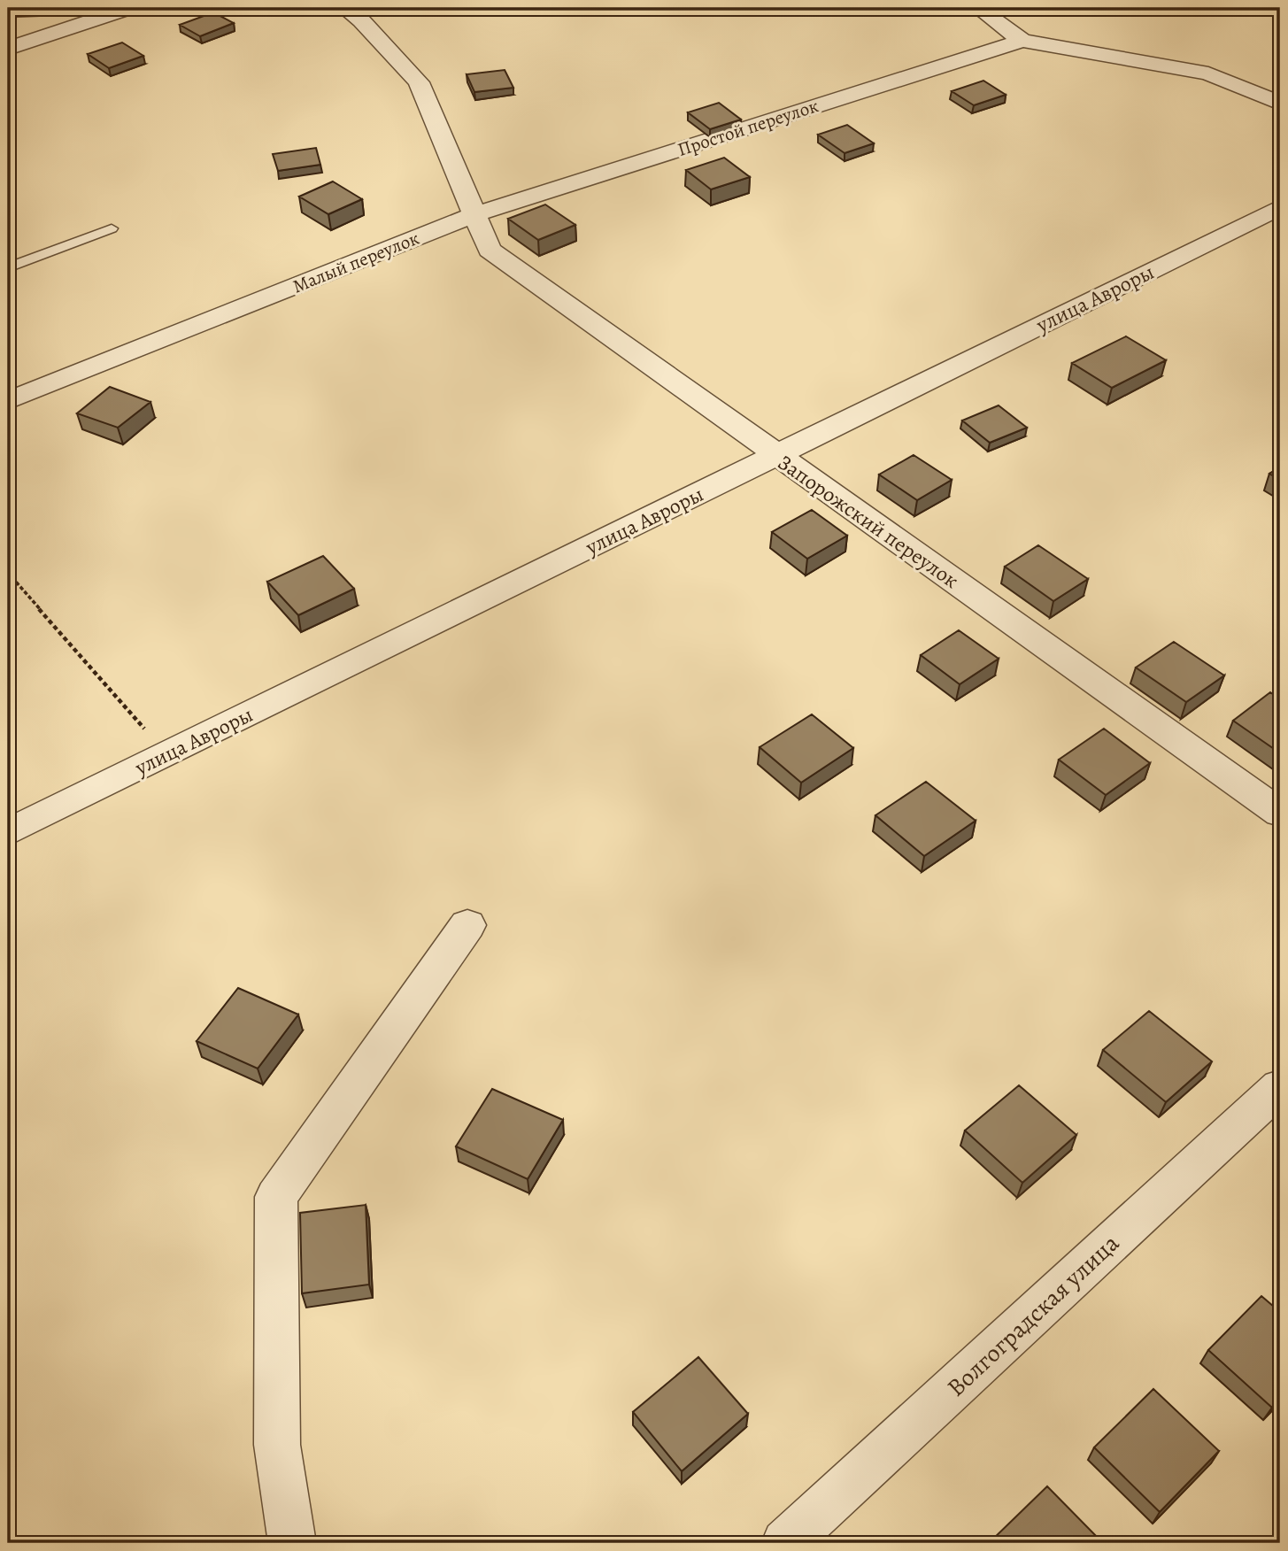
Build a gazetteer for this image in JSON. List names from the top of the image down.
{
  "streets": {
    "street": [
      "Простой переулок",
      "Малый переулок",
      "улица Авроры",
      "Запорожский переулок",
      "Волгоградская улица"
    ]
  },
  "crossings": [
    ["Простой переулок", "Малый переулок"],
    ["Простой переулок", "Запорожский переулок"],
    ["Малый переулок", "Запорожский переулок"],
    ["улица Авроры", "Запорожский переулок"]
  ]
}
